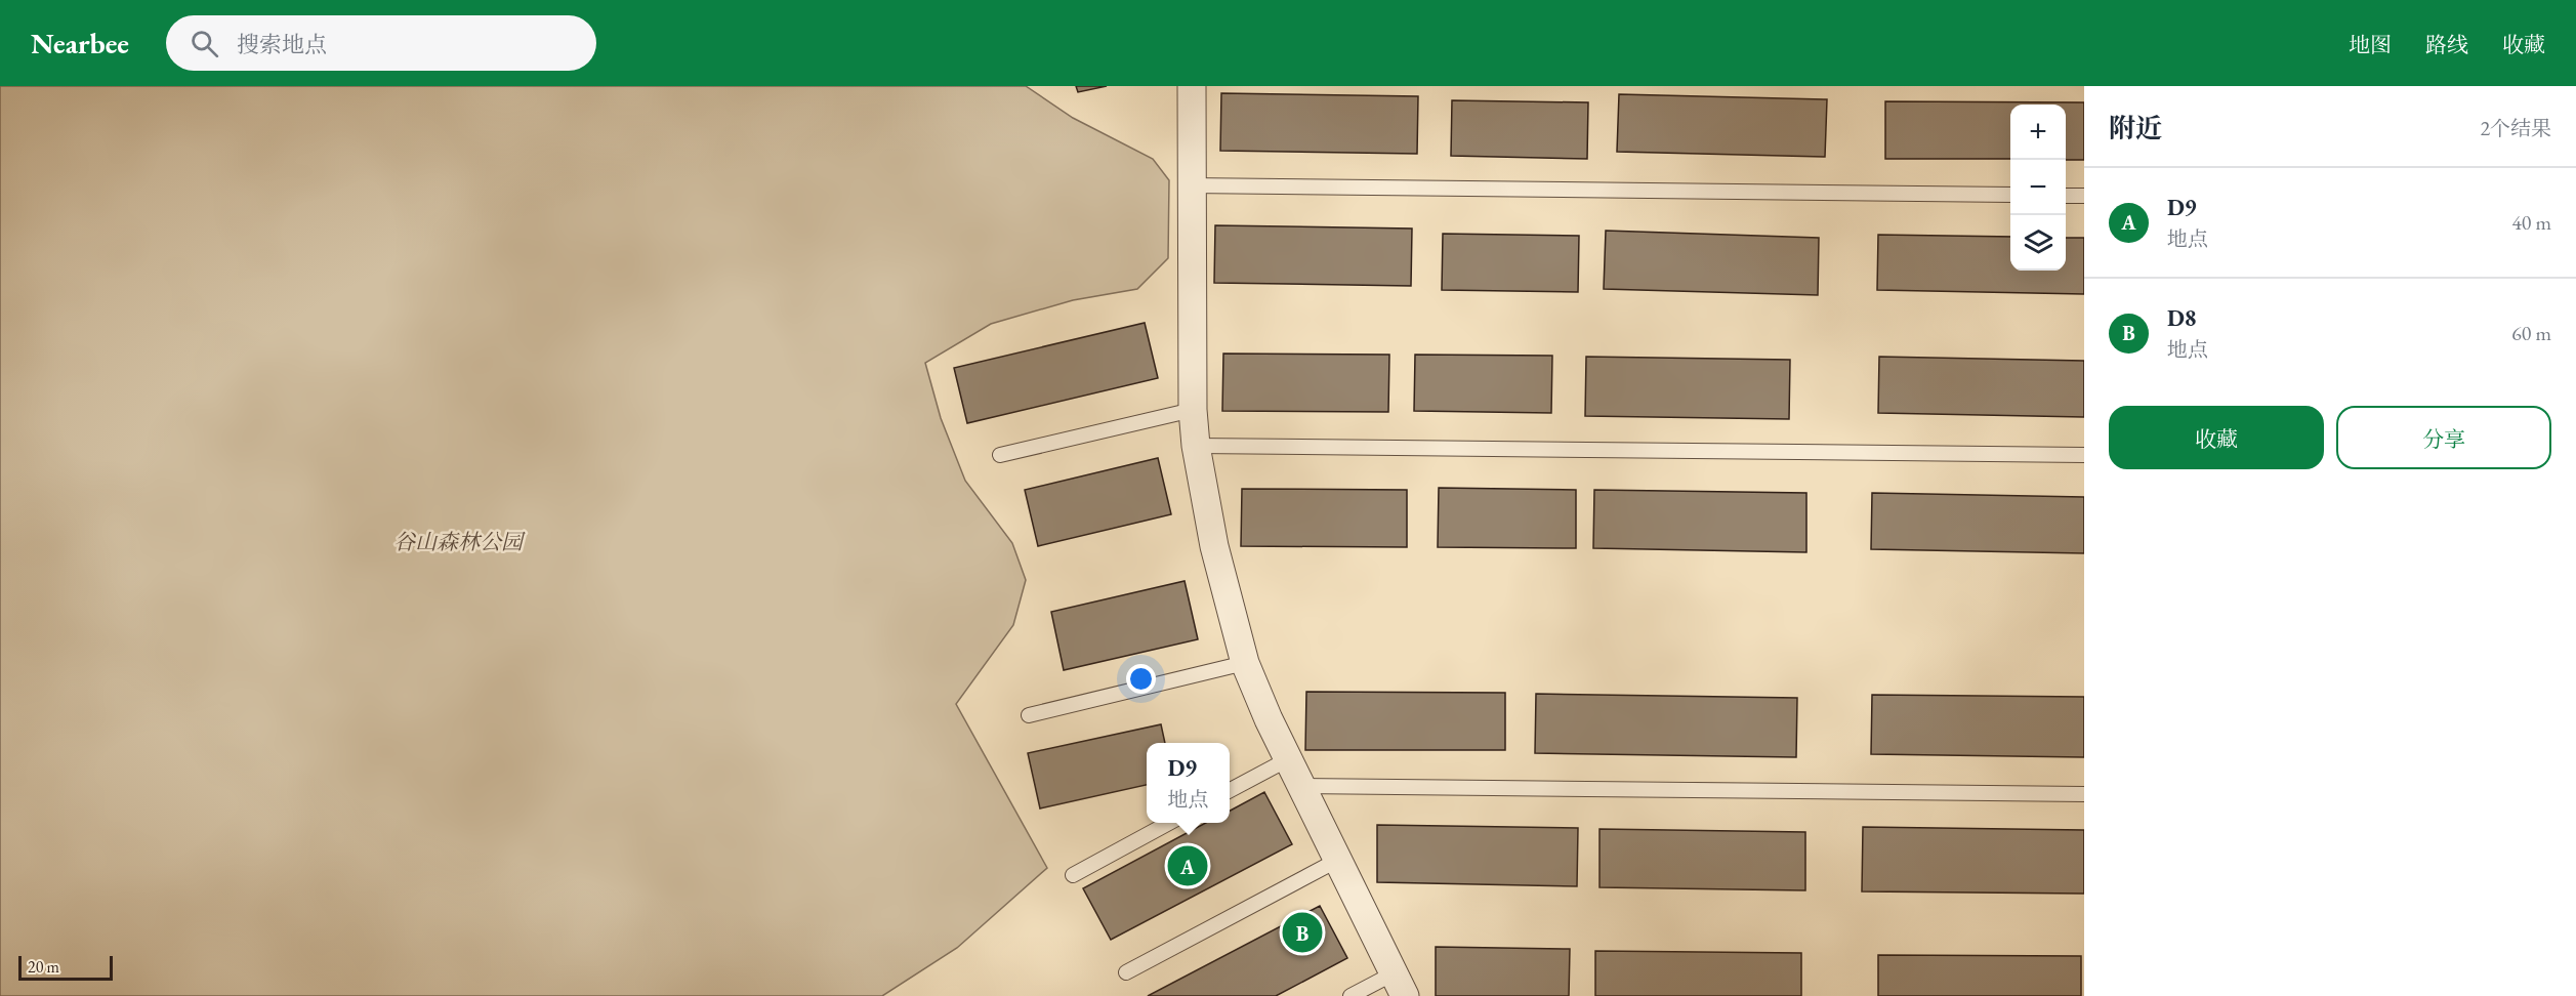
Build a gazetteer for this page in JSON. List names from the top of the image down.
{
  "parks": ["谷山森林公园"],
  "scale_bar": "20 m",
  "page": {
    "header": "Nearbee",
    "search": "搜索地点",
    "nav": ["地图", "路线", "收藏"],
    "heading": ["附近", "2个结果"],
    "map_buttons": ["+", "−"],
    "list": [
      {
        "mark": "A",
        "name": "D9",
        "note": "地点",
        "value": "40 m"
      },
      {
        "mark": "B",
        "name": "D8",
        "note": "地点",
        "value": "60 m"
      }
    ],
    "buttons": ["收藏", "分享"],
    "popup": ["D9", "地点"],
    "pins": ["A", "B"],
    "scale": "20 m"
  }
}
